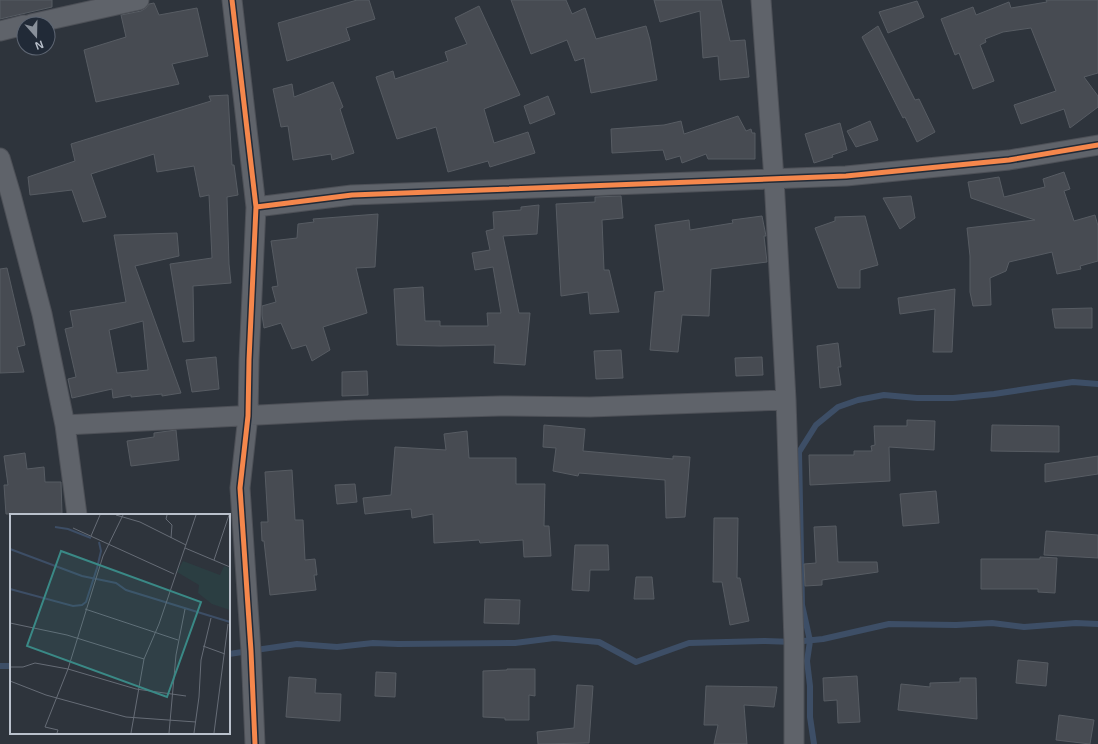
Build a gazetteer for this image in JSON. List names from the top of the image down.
{
  "north": "bottom"
}
